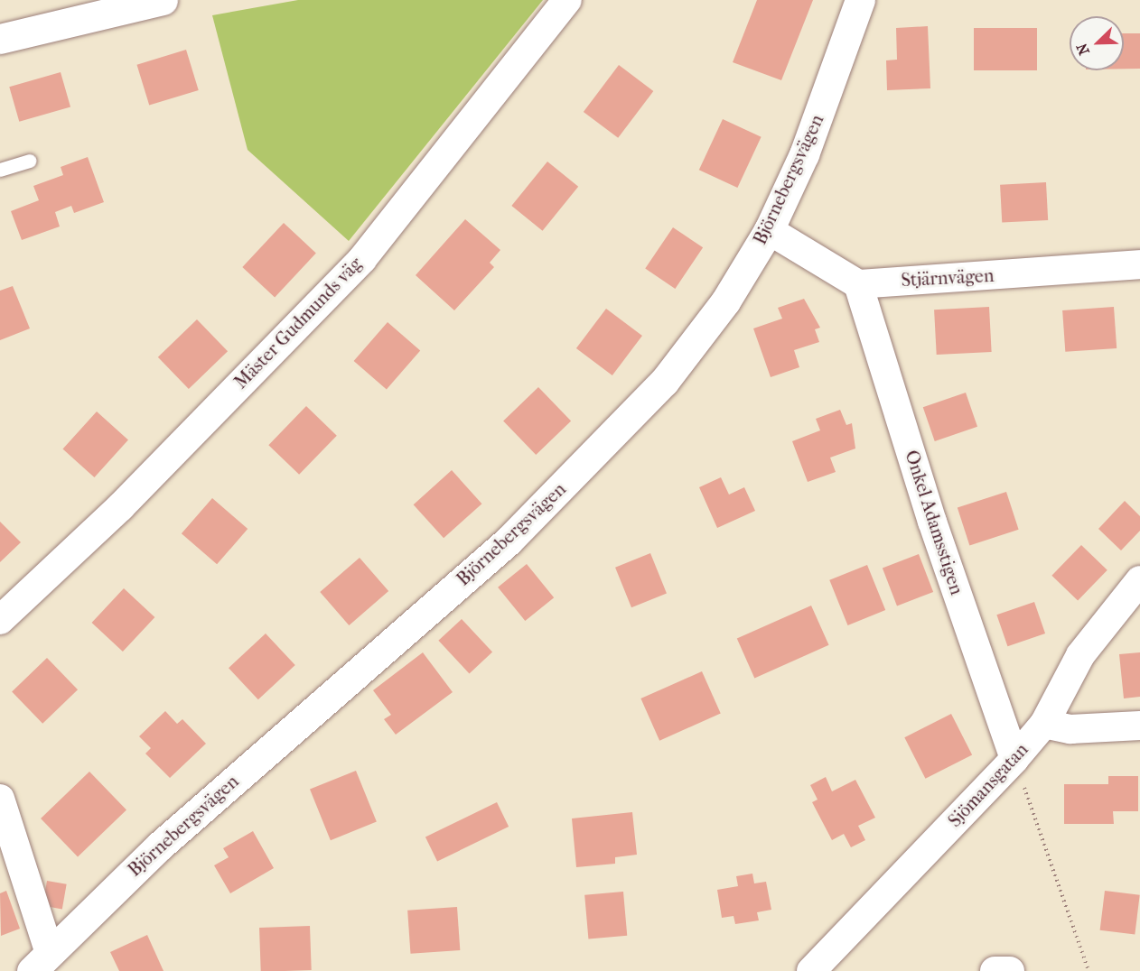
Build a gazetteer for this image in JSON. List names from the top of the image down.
{
  "streets": {
    "street": [
      "Björnebergsvägen",
      "Stjärnvägen",
      "Mäster Gudmunds väg",
      "Onkel Adamsstigen",
      "Sjömansgatan"
    ]
  },
  "crossings": [
    ["Stjärnvägen", "Onkel Adamsstigen"],
    ["Onkel Adamsstigen", "Sjömansgatan"]
  ],
  "north": "bottom left"
}
